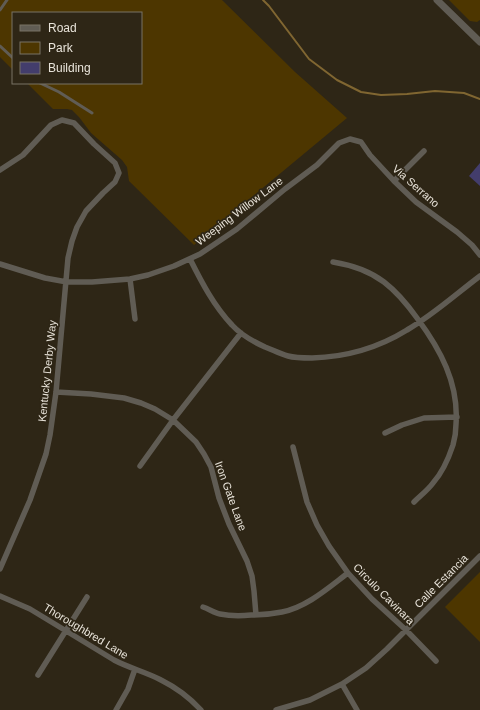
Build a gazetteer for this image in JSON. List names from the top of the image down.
{
  "streets": {
    "street": [
      "Via Serrano",
      "Weeping Willow Lane",
      "Kentucky Derby Way",
      "Iron Gate Lane",
      "Calle Estancia",
      "Circulo Cavinara",
      "Thoroughbred Lane"
    ]
  },
  "crossings": [
    ["Via Serrano", "Weeping Willow Lane"],
    ["Weeping Willow Lane", "Kentucky Derby Way"],
    ["Kentucky Derby Way", "Iron Gate Lane"],
    ["Calle Estancia", "Circulo Cavinara"]
  ],
  "legend": ["Road", "Park", "Building"]
}
